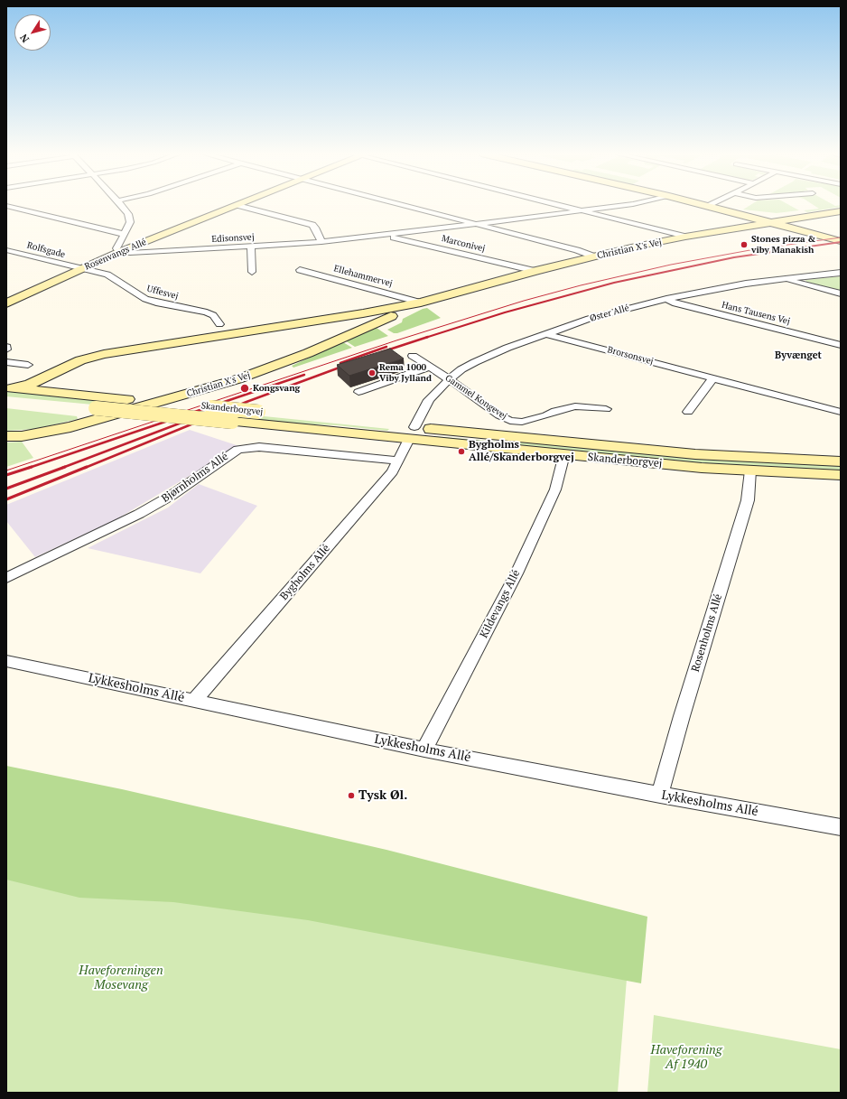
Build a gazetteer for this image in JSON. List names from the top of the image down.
{
  "streets": {
    "street": [
      "Edisonsvej",
      "Marconivej",
      "Christian X's Vej",
      "Rolfsgade",
      "Rosenvangs Allé",
      "Ellehammervej",
      "Uffesvej",
      "Øster Allé",
      "Hans Tausens Vej",
      "Brorsonsvej",
      "Gammel Kongevej",
      "Skanderborgvej",
      "Bjørnholms Allé",
      "Bygholms Allé",
      "Kildevangs Allé",
      "Rosenholms Allé",
      "Lykkesholms Allé"
    ]
  },
  "crossings": [
    ["Edisonsvej", "Marconivej"],
    ["Edisonsvej", "Rosenvangs Allé"],
    ["Marconivej", "Christian X's Vej"],
    ["Christian X's Vej", "Ellehammervej"],
    ["Christian X's Vej", "Skanderborgvej"],
    ["Rolfsgade", "Rosenvangs Allé"],
    ["Rolfsgade", "Uffesvej"],
    ["Rosenvangs Allé", "Uffesvej"],
    ["Øster Allé", "Hans Tausens Vej"],
    ["Øster Allé", "Brorsonsvej"],
    ["Øster Allé", "Gammel Kongevej"],
    ["Øster Allé", "Skanderborgvej"],
    ["Øster Allé", "Bygholms Allé"],
    ["Skanderborgvej", "Bygholms Allé"],
    ["Skanderborgvej", "Kildevangs Allé"],
    ["Skanderborgvej", "Rosenholms Allé"],
    ["Bjørnholms Allé", "Bygholms Allé"],
    ["Bygholms Allé", "Lykkesholms Allé"],
    ["Kildevangs Allé", "Lykkesholms Allé"],
    ["Rosenholms Allé", "Lykkesholms Allé"]
  ],
  "districts": ["Byvænget"],
  "parks": ["Haveforeningen Mosevang", "Haveforening Af 1940"],
  "places": [
    "Stones pizza & viby Manakish",
    "Rema 1000 Viby Jylland",
    "Kongsvang",
    "Bygholms Allé/Skanderborgvej",
    "Tysk Øl."
  ],
  "north": "bottom left"
}
